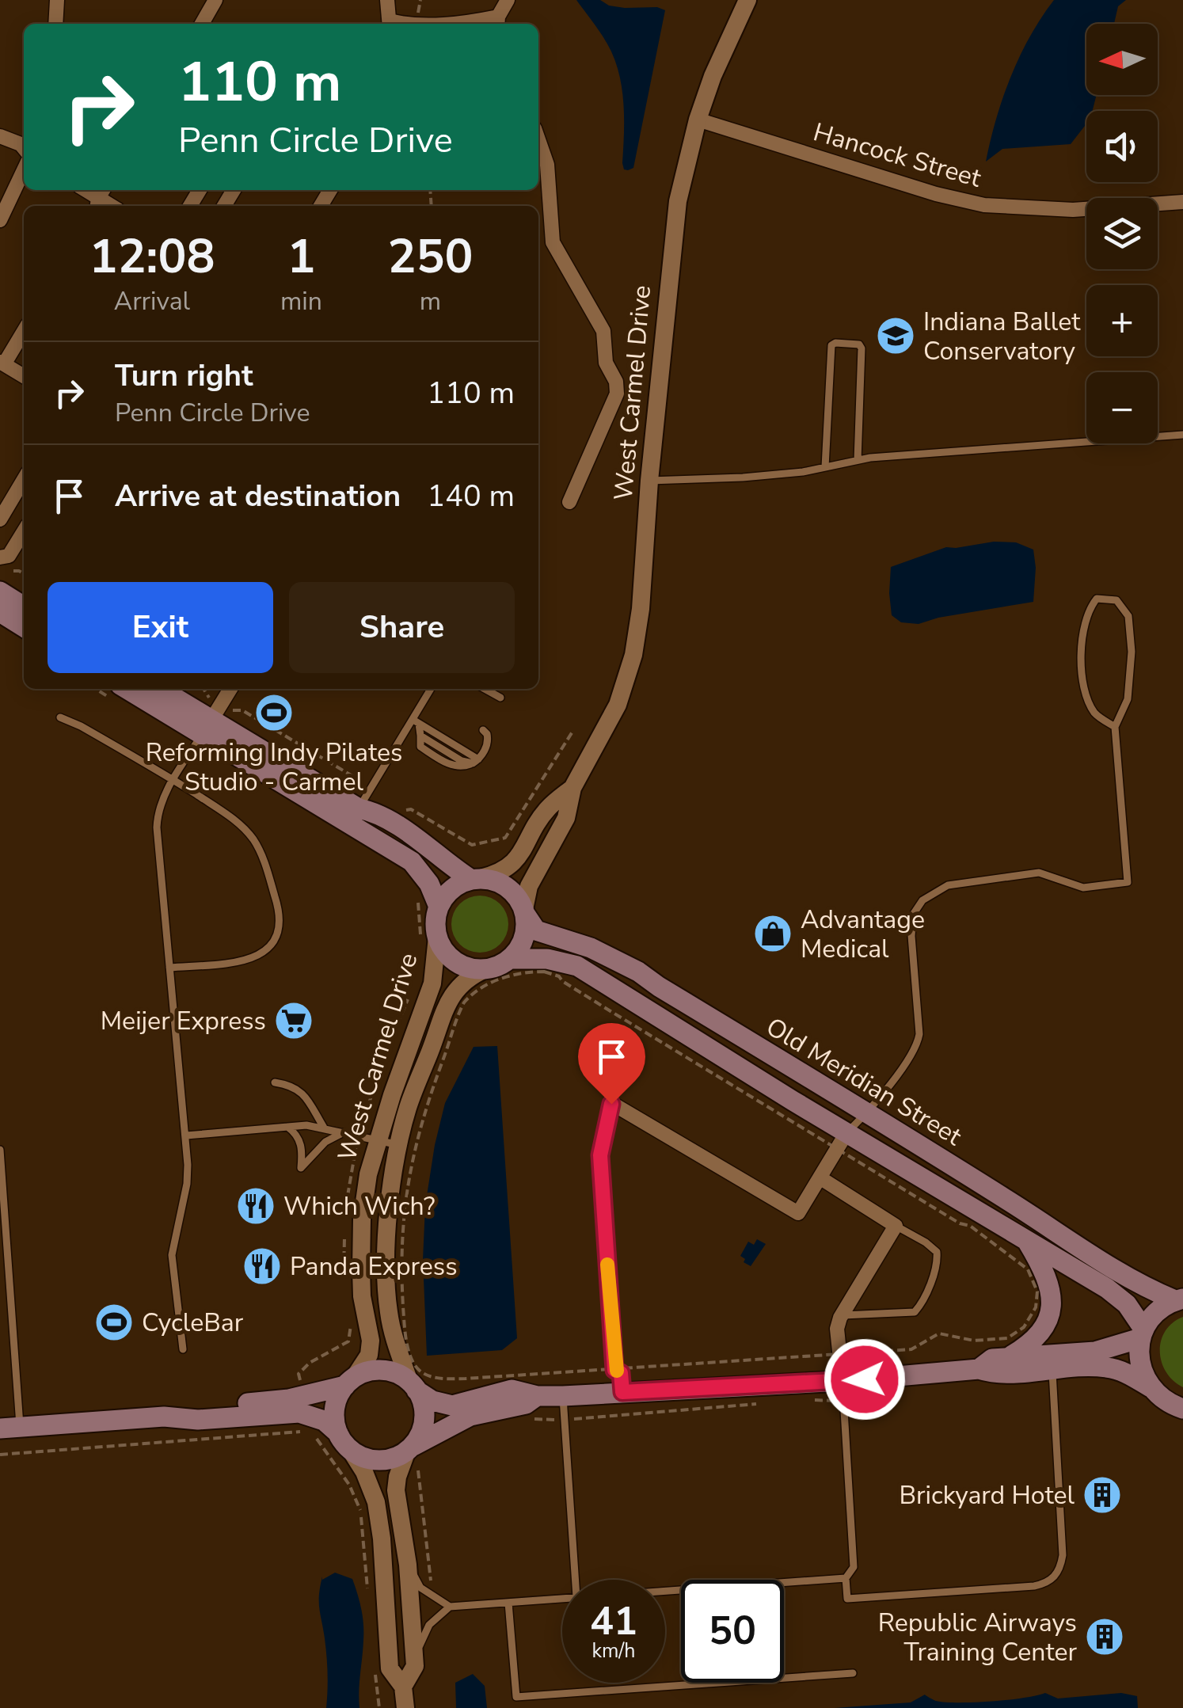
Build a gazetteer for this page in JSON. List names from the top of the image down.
{
  "streets": {
    "main road": ["Old Meridian Street"],
    "street": ["Hancock Street", "West Carmel Drive"]
  },
  "crossings": [
    ["Hancock Street", "West Carmel Drive"],
    ["West Carmel Drive", "Old Meridian Street"]
  ],
  "places": {
    "school or university": ["Indiana Ballet Conservatory"],
    "sports": ["Reforming Indy Pilates Studio - Carmel", "CycleBar"],
    "shop": ["Advantage Medical"],
    "supermarket": ["Meijer Express"],
    "restaurant": ["Which Wich?", "Panda Express"],
    "building": ["Brickyard Hotel", "Republic Airways Training Center"]
  },
  "north": "left",
  "page": {
    "map_buttons": ["+", "−"],
    "turn": ["110 m", "Penn Circle Drive"],
    "eta": [
      "12:08",
      "Arrival",
      "1",
      "min",
      "250",
      "m"
    ],
    "list": [
      {
        "name": "Turn right",
        "note": "Penn Circle Drive",
        "value": "110 m"
      },
      {
        "name": "Arrive at destination",
        "value": "140 m"
      }
    ],
    "buttons": ["Exit", "Share"],
    "speed": "41 km/h",
    "limit": "50"
  }
}
